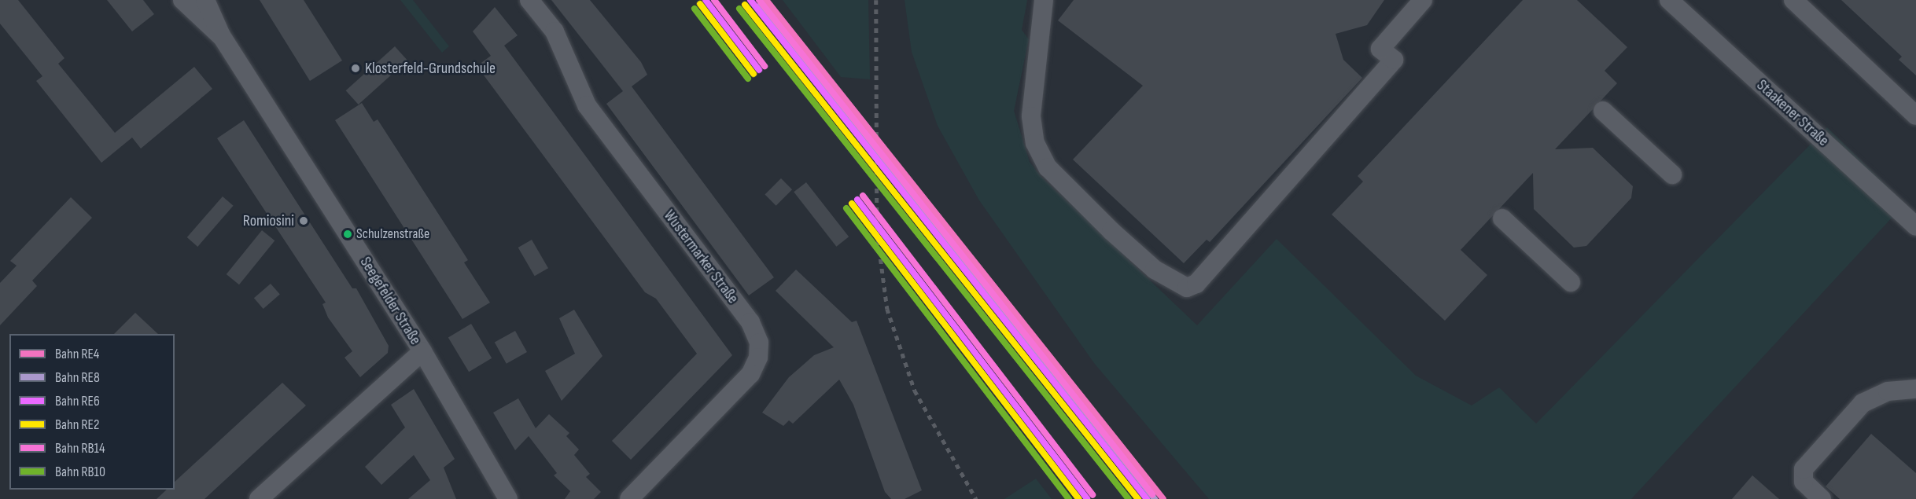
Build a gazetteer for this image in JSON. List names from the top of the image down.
{
  "streets": {
    "street": ["Staakener Straße", "Wustermarker Straße", "Seegefelder Straße"]
  },
  "places": ["Klosterfeld-Grundschule", "Romiosini", "Schulzenstraße"],
  "lines": [
    "rail line RE4",
    "rail line RE6",
    "rail line RB14",
    "rail line RE2",
    "rail line RE8",
    "rail line RB10"
  ],
  "legend": [
    "Bahn RE4",
    "Bahn RE8",
    "Bahn RE6",
    "Bahn RE2",
    "Bahn RB14",
    "Bahn RB10"
  ]
}
